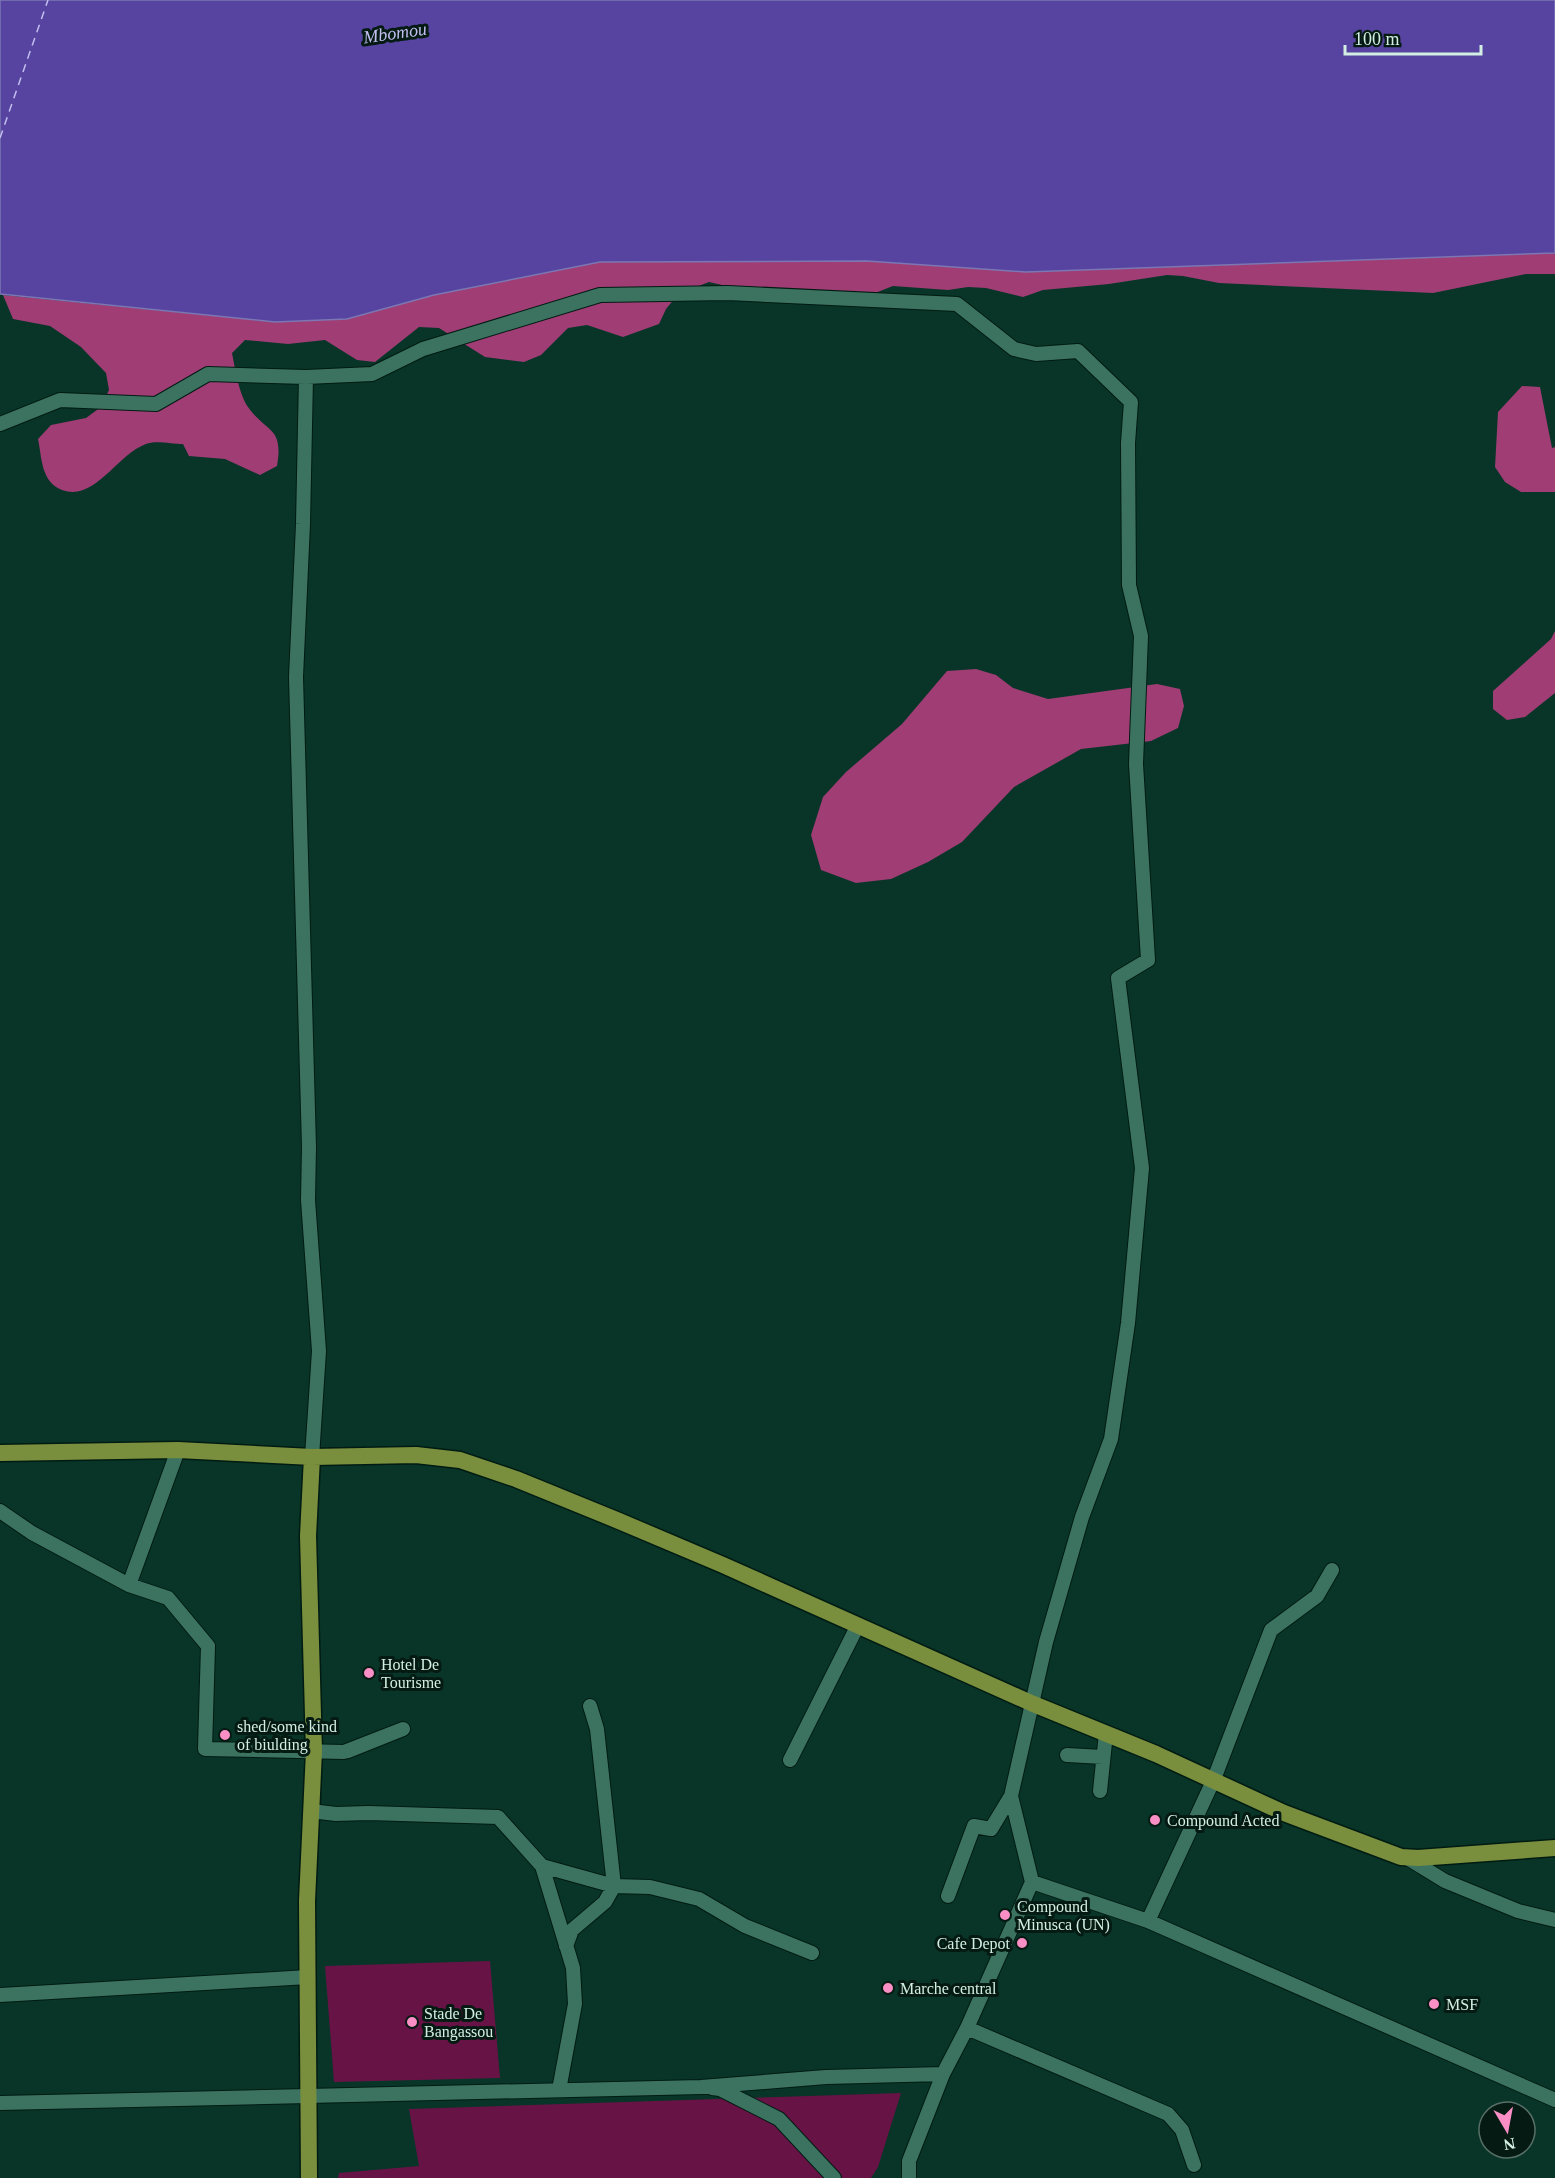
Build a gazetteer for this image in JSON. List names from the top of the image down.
{
  "water": ["Mbomou"],
  "places": [
    "Hotel De Tourisme",
    "shed/some kind of biulding",
    "Compound Acted",
    "Compound Minusca (UN)",
    "Cafe Depot",
    "Marche central",
    "MSF",
    "Stade De Bangassou"
  ],
  "scale_bar": "100 m",
  "north": "bottom"
}
